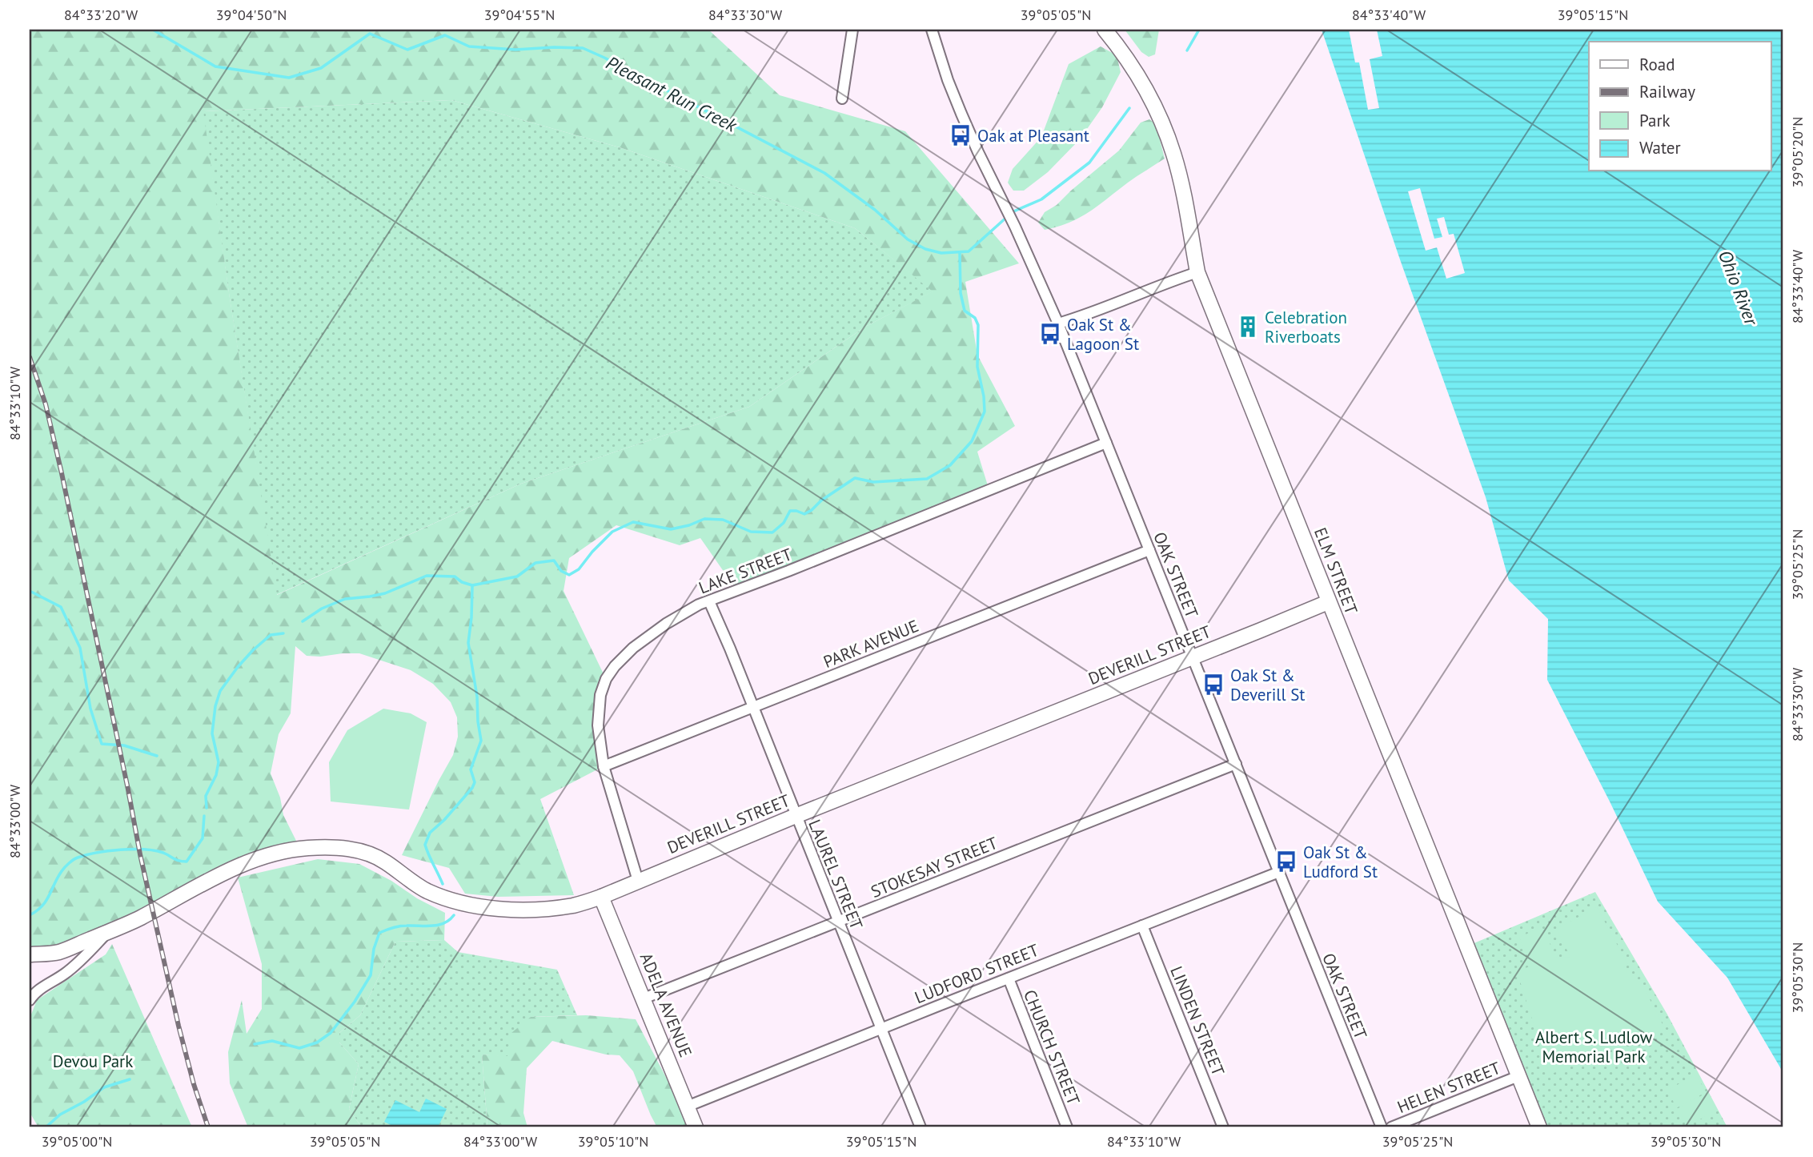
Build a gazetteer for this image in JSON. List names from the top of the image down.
{
  "streets": {
    "main road": ["ELM STREET", "DEVERILL STREET", "ADELA AVENUE"],
    "street": [
      "LAKE STREET",
      "OAK STREET",
      "PARK AVENUE",
      "STOKESAY STREET",
      "LAUREL STREET",
      "LUDFORD STREET",
      "LINDEN STREET",
      "CHURCH STREET",
      "HELEN STREET"
    ]
  },
  "crossings": [
    ["LAKE STREET", "OAK STREET"],
    ["LAKE STREET", "PARK AVENUE"],
    ["LAKE STREET", "DEVERILL STREET"],
    ["LAKE STREET", "LAUREL STREET"],
    ["ELM STREET", "DEVERILL STREET"],
    ["ELM STREET", "HELEN STREET"],
    ["OAK STREET", "PARK AVENUE"],
    ["OAK STREET", "DEVERILL STREET"],
    ["OAK STREET", "STOKESAY STREET"],
    ["OAK STREET", "LUDFORD STREET"],
    ["PARK AVENUE", "LAUREL STREET"],
    ["DEVERILL STREET", "LAUREL STREET"],
    ["DEVERILL STREET", "ADELA AVENUE"],
    ["STOKESAY STREET", "LAUREL STREET"],
    ["STOKESAY STREET", "ADELA AVENUE"],
    ["LAUREL STREET", "LUDFORD STREET"],
    ["LUDFORD STREET", "ADELA AVENUE"],
    ["LUDFORD STREET", "LINDEN STREET"],
    ["LUDFORD STREET", "CHURCH STREET"]
  ],
  "water": ["Pleasant Run Creek", "Ohio River"],
  "parks": ["Albert S. Ludlow Memorial Park", "Devou Park"],
  "places": {
    "bus stop": [
      "Oak at Pleasant",
      "Oak St & Lagoon St",
      "Oak St & Deverill St",
      "Oak St & Ludford St"
    ],
    "building": ["Celebration Riverboats"]
  },
  "legend": [
    "Road",
    "Railway",
    "Park",
    "Water"
  ],
  "coordinates": [
    "84°33'20\"W",
    "39°04'50\"N",
    "39°04'55\"N",
    "84°33'30\"W",
    "39°05'05\"N",
    "84°33'40\"W",
    "39°05'15\"N",
    "39°05'20\"N",
    "84°33'10\"W",
    "39°05'25\"N",
    "84°33'00\"W",
    "39°05'30\"N",
    "39°05'00\"N",
    "39°05'10\"N"
  ]
}
